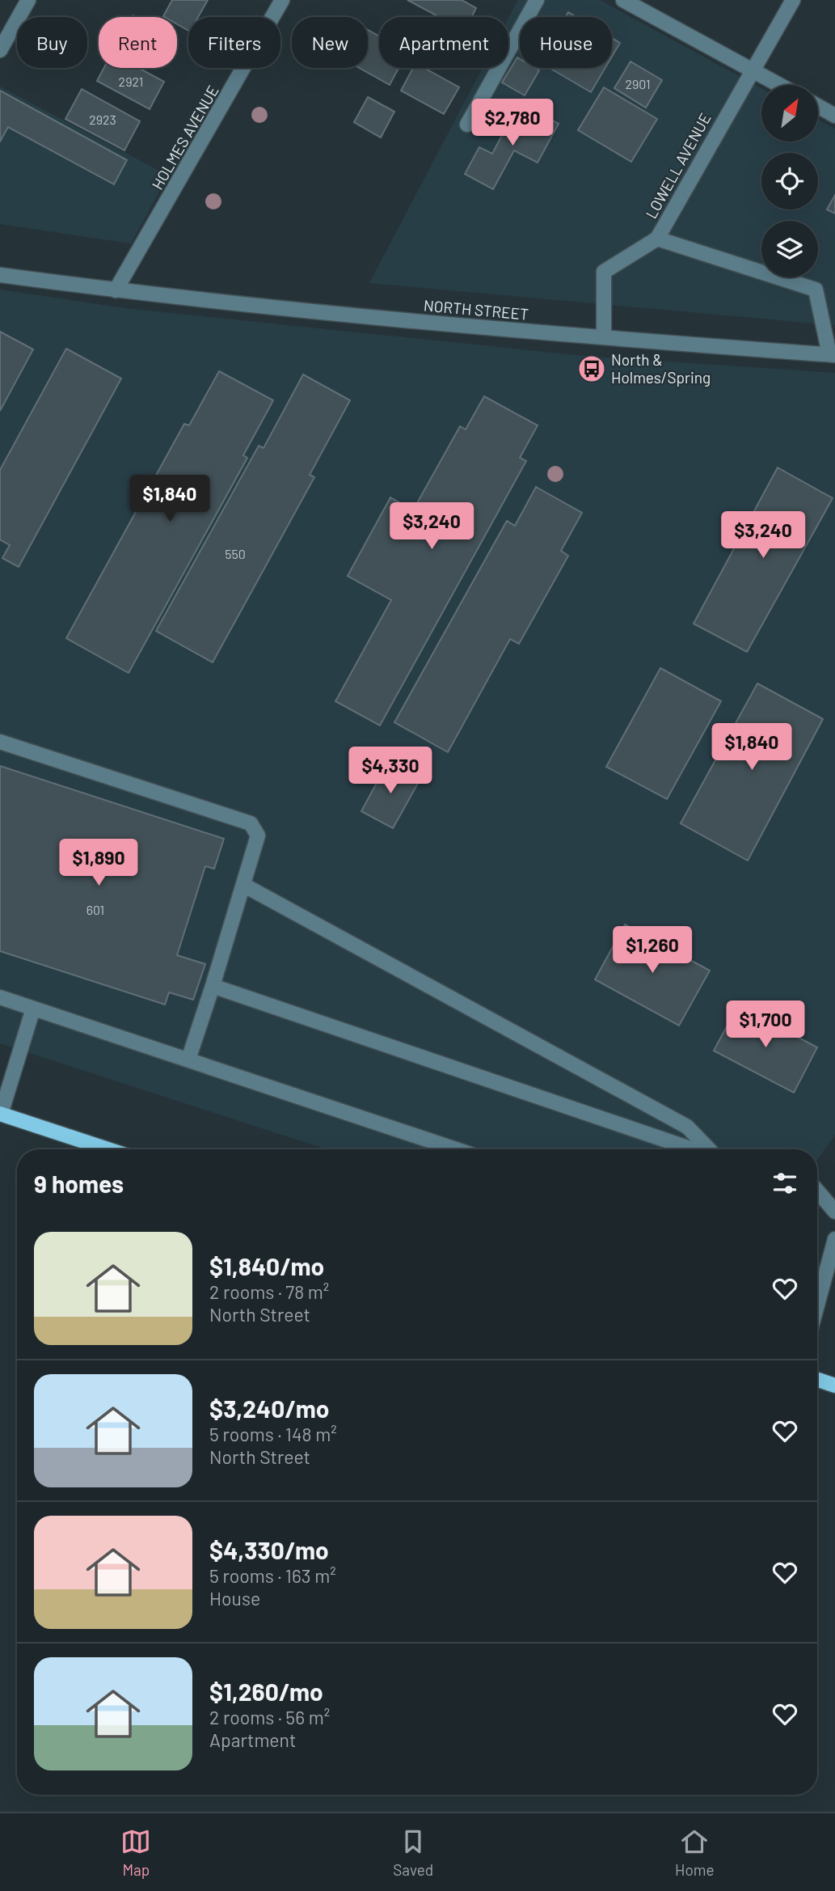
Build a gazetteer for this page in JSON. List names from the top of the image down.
{
  "streets": {
    "street": ["HOLMES AVENUE", "LOWELL AVENUE", "NORTH STREET"]
  },
  "crossings": [
    ["HOLMES AVENUE", "NORTH STREET"],
    ["LOWELL AVENUE", "NORTH STREET"]
  ],
  "places": {
    "bus stop": ["North & Holmes/Spring"]
  },
  "house_numbers": [
    "2921",
    "2901",
    "2923",
    "550",
    "601"
  ],
  "north": "top right",
  "page": {
    "chip": [
      "Buy",
      "Rent",
      "Filters",
      "New",
      "Apartment",
      "House"
    ],
    "price": [
      "$2,780",
      "$1,840",
      "$3,240",
      "$3,240",
      "$1,840",
      "$4,330",
      "$1,890",
      "$1,260",
      "$1,700"
    ],
    "heading": "9 homes",
    "list": [
      {
        "name": "$1,840/mo",
        "note": "2 rooms · 78 m² · North Street"
      },
      {
        "name": "$3,240/mo",
        "note": "5 rooms · 148 m² · North Street"
      },
      {
        "name": "$4,330/mo",
        "note": "5 rooms · 163 m² · House"
      },
      {
        "name": "$1,260/mo",
        "note": "2 rooms · 56 m² · Apartment"
      }
    ],
    "tabs": ["Map", "Saved", "Home"]
  }
}
